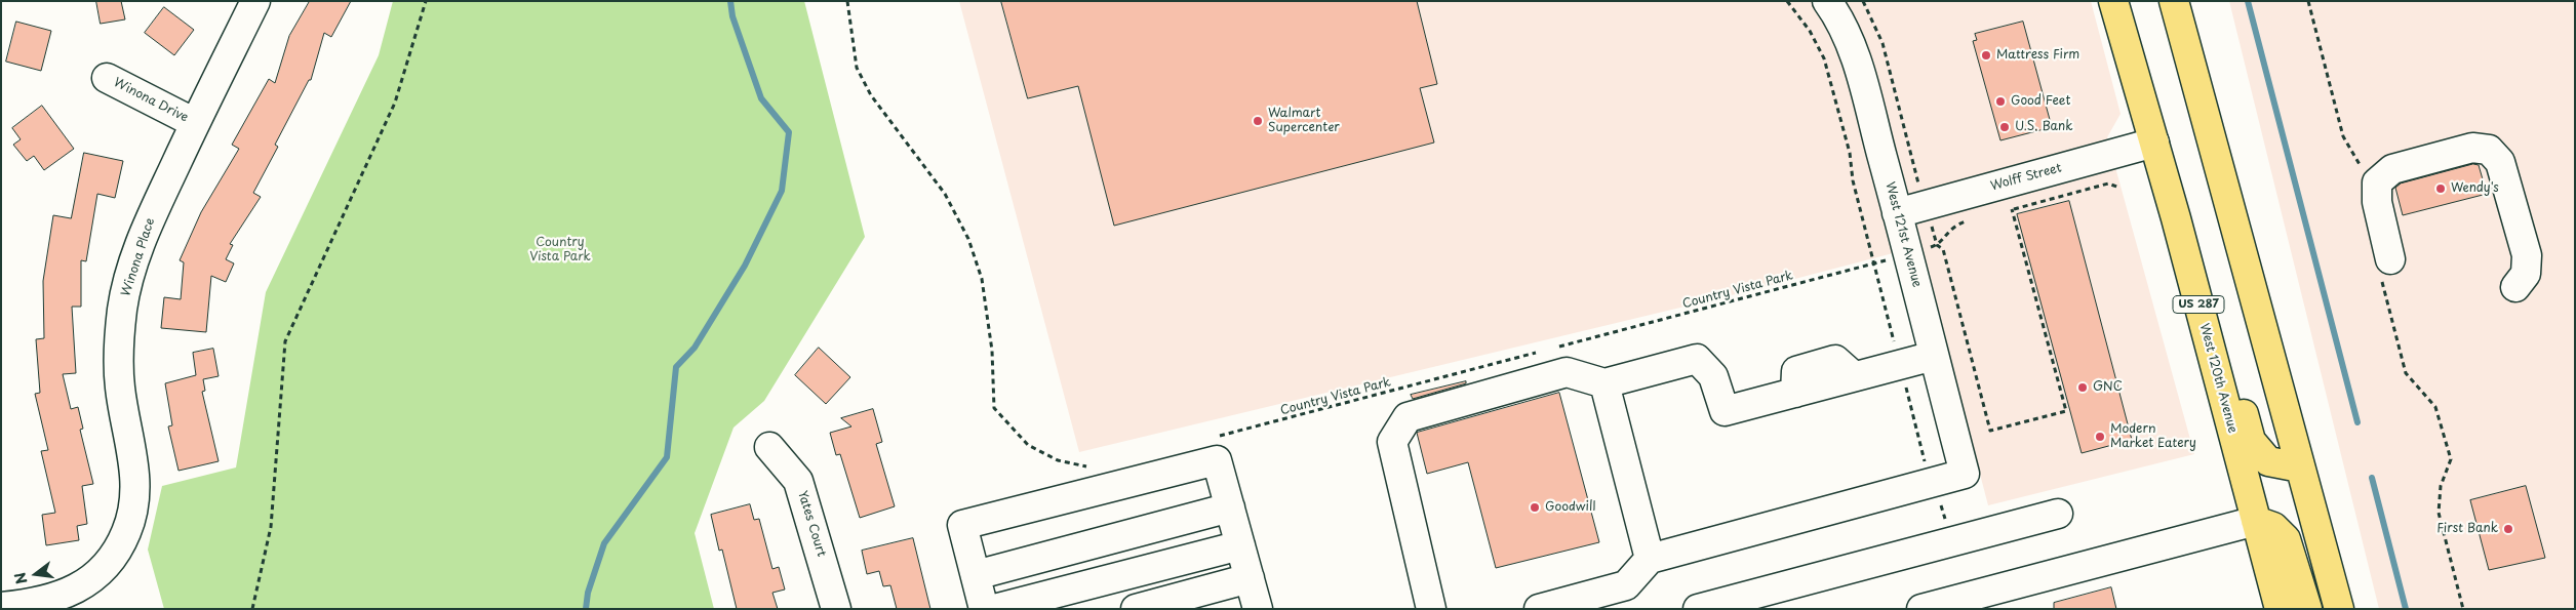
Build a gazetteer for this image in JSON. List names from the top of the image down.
{
  "streets": {
    "main road": ["US 287", "West 120th Avenue"],
    "street": [
      "Winona Drive",
      "Wolff Street",
      "West 121st Avenue",
      "Winona Place",
      "Yates Court"
    ],
    "path": ["Country Vista Park"]
  },
  "crossings": [
    ["Winona Drive", "Winona Place"],
    ["Wolff Street", "West 121st Avenue"],
    ["Wolff Street", "West 120th Avenue"],
    ["West 121st Avenue", "Country Vista Park"]
  ],
  "parks": ["Country Vista Park"],
  "places": [
    "Mattress Firm",
    "Good Feet",
    "Walmart Supercenter",
    "U.S. Bank",
    "Wendy's",
    "GNC",
    "Modern Market Eatery",
    "Goodwill",
    "First Bank"
  ],
  "north": "left"
}
